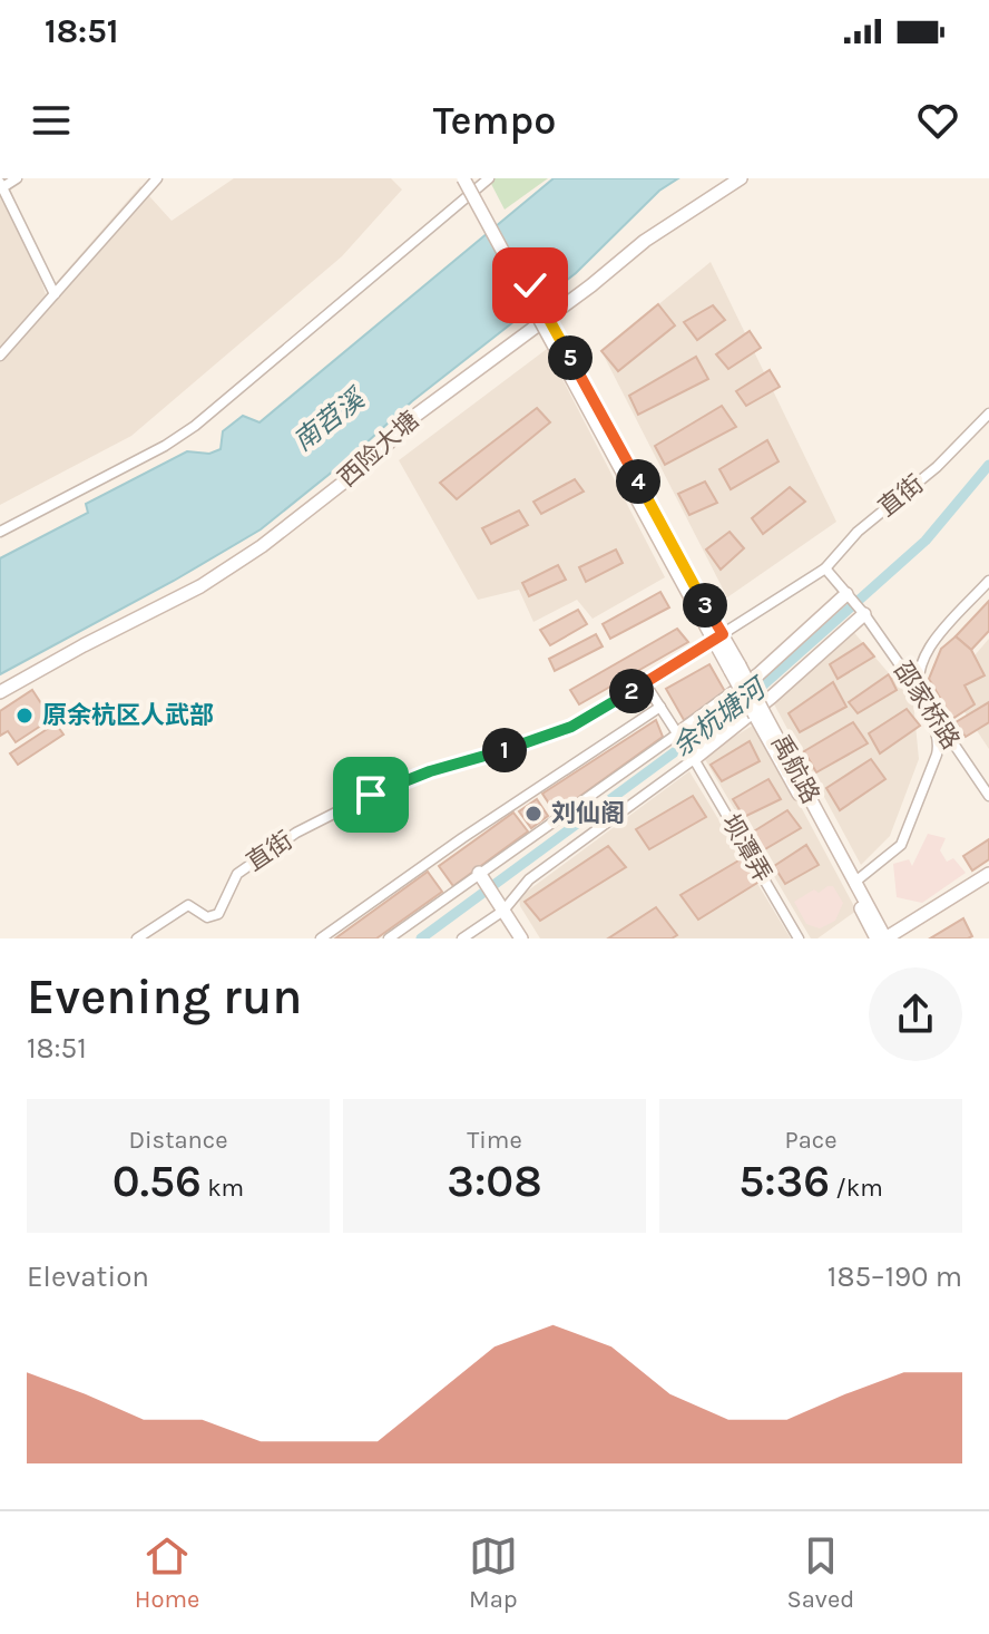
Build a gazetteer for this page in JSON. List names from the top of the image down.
{
  "streets": {
    "main road": ["西险大塘", "禹航路"],
    "street": ["直街", "邵家桥路", "坝潭弄"]
  },
  "crossings": [
    ["直街", "邵家桥路"],
    ["直街", "坝潭弄"]
  ],
  "water": ["南苕溪", "余杭塘河"],
  "places": ["原余杭区人武部", "刘仙阁"],
  "page": {
    "status": "18:51",
    "header": "Tempo",
    "pins": [
      "5",
      "4",
      "3",
      "2",
      "1"
    ],
    "heading": ["Evening run", "18:51"],
    "stats": [
      ["Distance", "0.56 km"],
      ["Time", "3:08"],
      ["Pace", "5:36 /km"]
    ],
    "chart": ["Elevation", "185–190 m"],
    "tabs": ["Home", "Map", "Saved"]
  }
}
